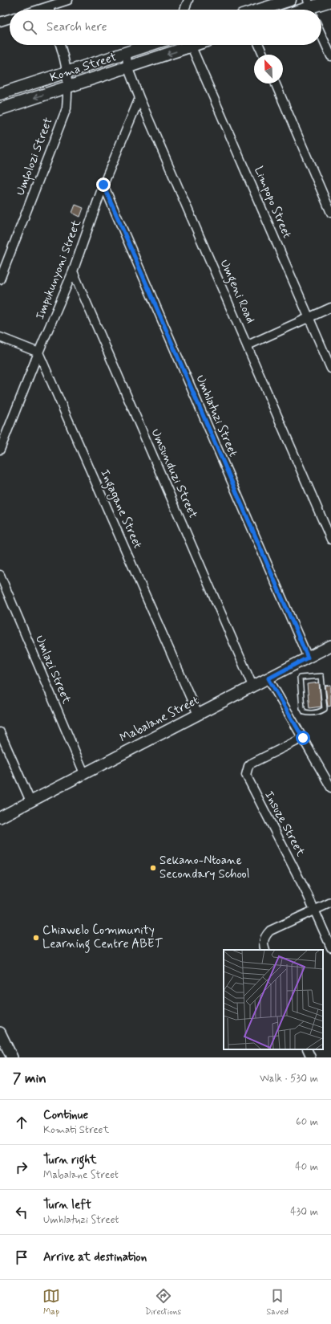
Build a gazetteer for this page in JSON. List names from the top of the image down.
{
  "streets": {
    "main road": ["Koma Street"],
    "street": [
      "Umfolozi Street",
      "Limpopo Street",
      "Impukunyoni Street",
      "Umgeni Road",
      "Umhlatuzi Street",
      "Umsunduzi Street",
      "Ingagane Street",
      "Umlazi Street",
      "Mabalane Street",
      "Insuze Street"
    ]
  },
  "crossings": [
    ["Koma Street", "Umfolozi Street"],
    ["Koma Street", "Umgeni Road"],
    ["Impukunyoni Street", "Umgeni Road"],
    ["Impukunyoni Street", "Umhlatuzi Street"],
    ["Impukunyoni Street", "Umsunduzi Street"],
    ["Impukunyoni Street", "Ingagane Street"],
    ["Umhlatuzi Street", "Mabalane Street"],
    ["Umsunduzi Street", "Mabalane Street"],
    ["Ingagane Street", "Mabalane Street"],
    ["Umlazi Street", "Mabalane Street"]
  ],
  "places": ["Sekano-Ntoane Secondary School", "Chiawelo Community Learning Centre ABET"],
  "north": "top left",
  "page": {
    "search": "Search here",
    "heading": ["7 min", "Walk · 530 m"],
    "list": [
      ["Continue", "Komati Street", "60 m"],
      ["Turn right", "Mabalane Street", "40 m"],
      ["Turn left", "Umhlatuzi Street", "430 m"],
      "Arrive at destination"
    ],
    "nav": ["Map", "Directions", "Saved"]
  }
}
